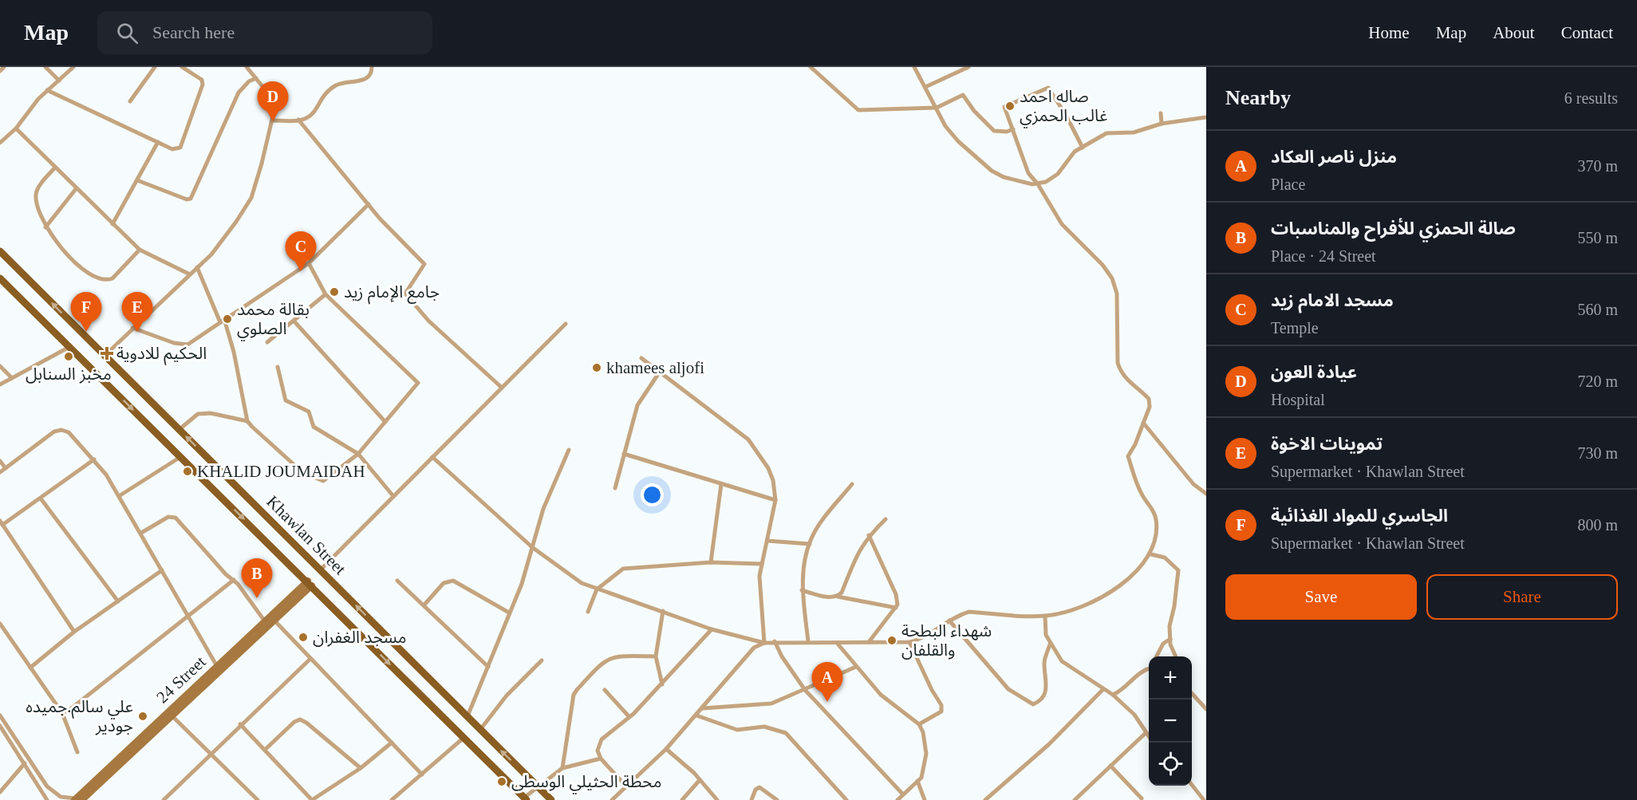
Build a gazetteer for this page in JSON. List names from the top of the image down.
{
  "streets": {
    "main road": ["Khawlan Street"],
    "street": ["24 Street"]
  },
  "crossings": [
    ["Khawlan Street", "24 Street"]
  ],
  "places": {
    "other": [
      "صاله احمد غالب الحمزي",
      "جامع الإمام زيد",
      "بقالة محمد الصلوي",
      "مخبز السنابل",
      "khamees aljofi",
      "KHALID JOUMAIDAH",
      "مسجد الغفران",
      "شهداء البطحة والقلفان",
      "علي سالم.جميده جودير",
      "محطة الحثيلي الوسطى"
    ],
    "health": ["الحكيم للادوية"]
  },
  "page": {
    "header": "Map",
    "search": "Search here",
    "nav": [
      "Home",
      "Map",
      "About",
      "Contact"
    ],
    "heading": ["Nearby", "6 results"],
    "pins": [
      "D",
      "C",
      "E",
      "F",
      "B",
      "A"
    ],
    "list": [
      {
        "mark": "A",
        "name": "منزل ناصر العكاد",
        "note": "Place",
        "value": "370 m"
      },
      {
        "mark": "B",
        "name": "صالة الحمزي للأفراح والمناسبات",
        "note": "Place · 24 Street",
        "value": "550 m"
      },
      {
        "mark": "C",
        "name": "مسجد الامام زيد",
        "note": "Temple",
        "value": "560 m"
      },
      {
        "mark": "D",
        "name": "عيادة العون",
        "note": "Hospital",
        "value": "720 m"
      },
      {
        "mark": "E",
        "name": "تموينات الاخوة",
        "note": "Supermarket · Khawlan Street",
        "value": "730 m"
      },
      {
        "mark": "F",
        "name": "الجاسري للمواد الغذائية",
        "note": "Supermarket · Khawlan Street",
        "value": "800 m"
      }
    ],
    "buttons": ["Save", "Share"],
    "map_buttons": ["+", "−"]
  }
}
